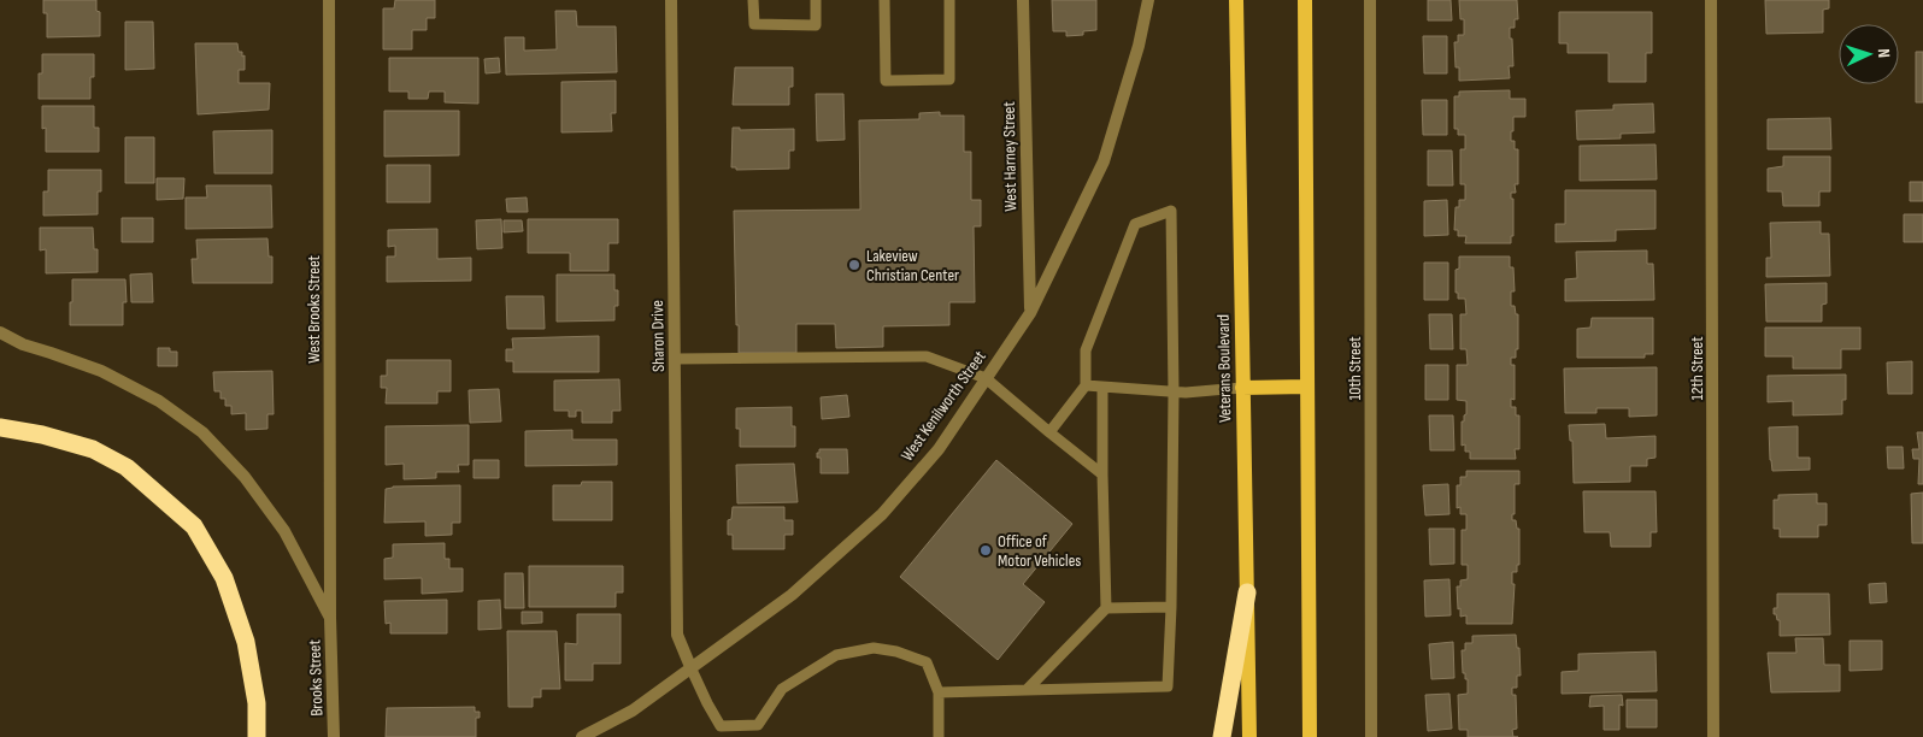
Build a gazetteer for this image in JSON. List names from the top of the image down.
{
  "streets": {
    "main road": ["Veterans Boulevard"],
    "street": [
      "West Harney Street",
      "West Brooks Street",
      "Sharon Drive",
      "10th Street",
      "12th Street",
      "West Kenilworth Street",
      "Brooks Street"
    ]
  },
  "crossings": [
    ["West Harney Street", "West Kenilworth Street"],
    ["West Brooks Street", "Brooks Street"],
    ["Sharon Drive", "West Kenilworth Street"]
  ],
  "places": ["Lakeview Christian Center", "Office of Motor Vehicles"],
  "north": "right"
}
